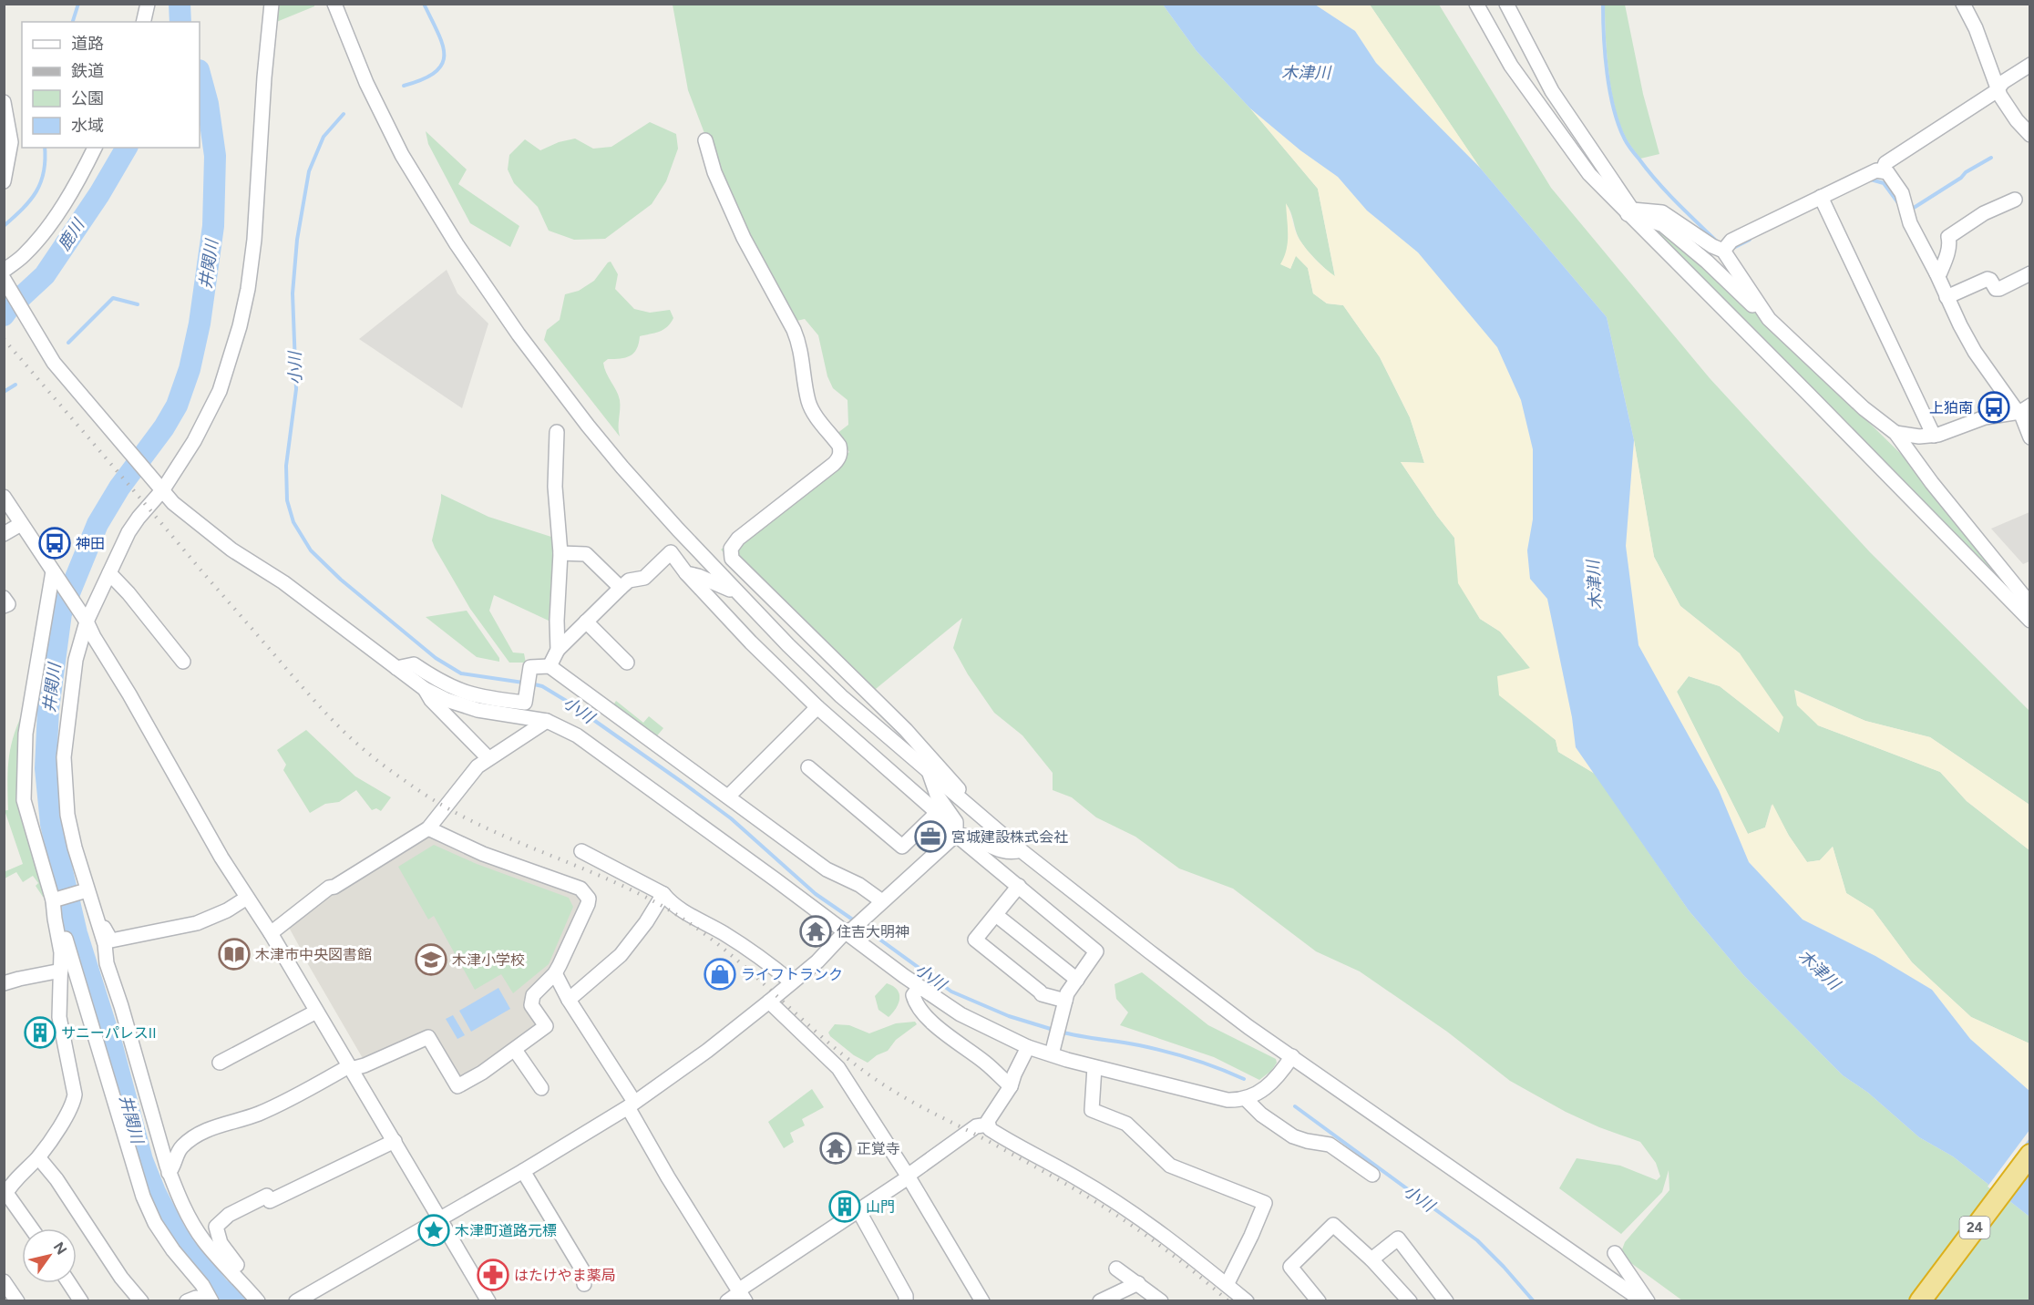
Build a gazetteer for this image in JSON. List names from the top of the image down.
{
  "streets": {
    "highway": ["24"]
  },
  "water": [
    "木津川",
    "鹿川",
    "井関川",
    "小川"
  ],
  "places": {
    "bus stop": ["上狛南", "神田"],
    "office": ["宮城建設株式会社"],
    "temple": ["住吉大明神", "正覚寺"],
    "library": ["木津市中央図書館"],
    "school or university": ["木津小学校"],
    "shop": ["ライフトランク"],
    "building": ["サニーパレスII", "山門"],
    "place": ["木津町道路元標"],
    "pharmacy": ["はたけやま薬局"]
  },
  "legend": [
    "道路",
    "鉄道",
    "公園",
    "水域"
  ],
  "north": "top right"
}
